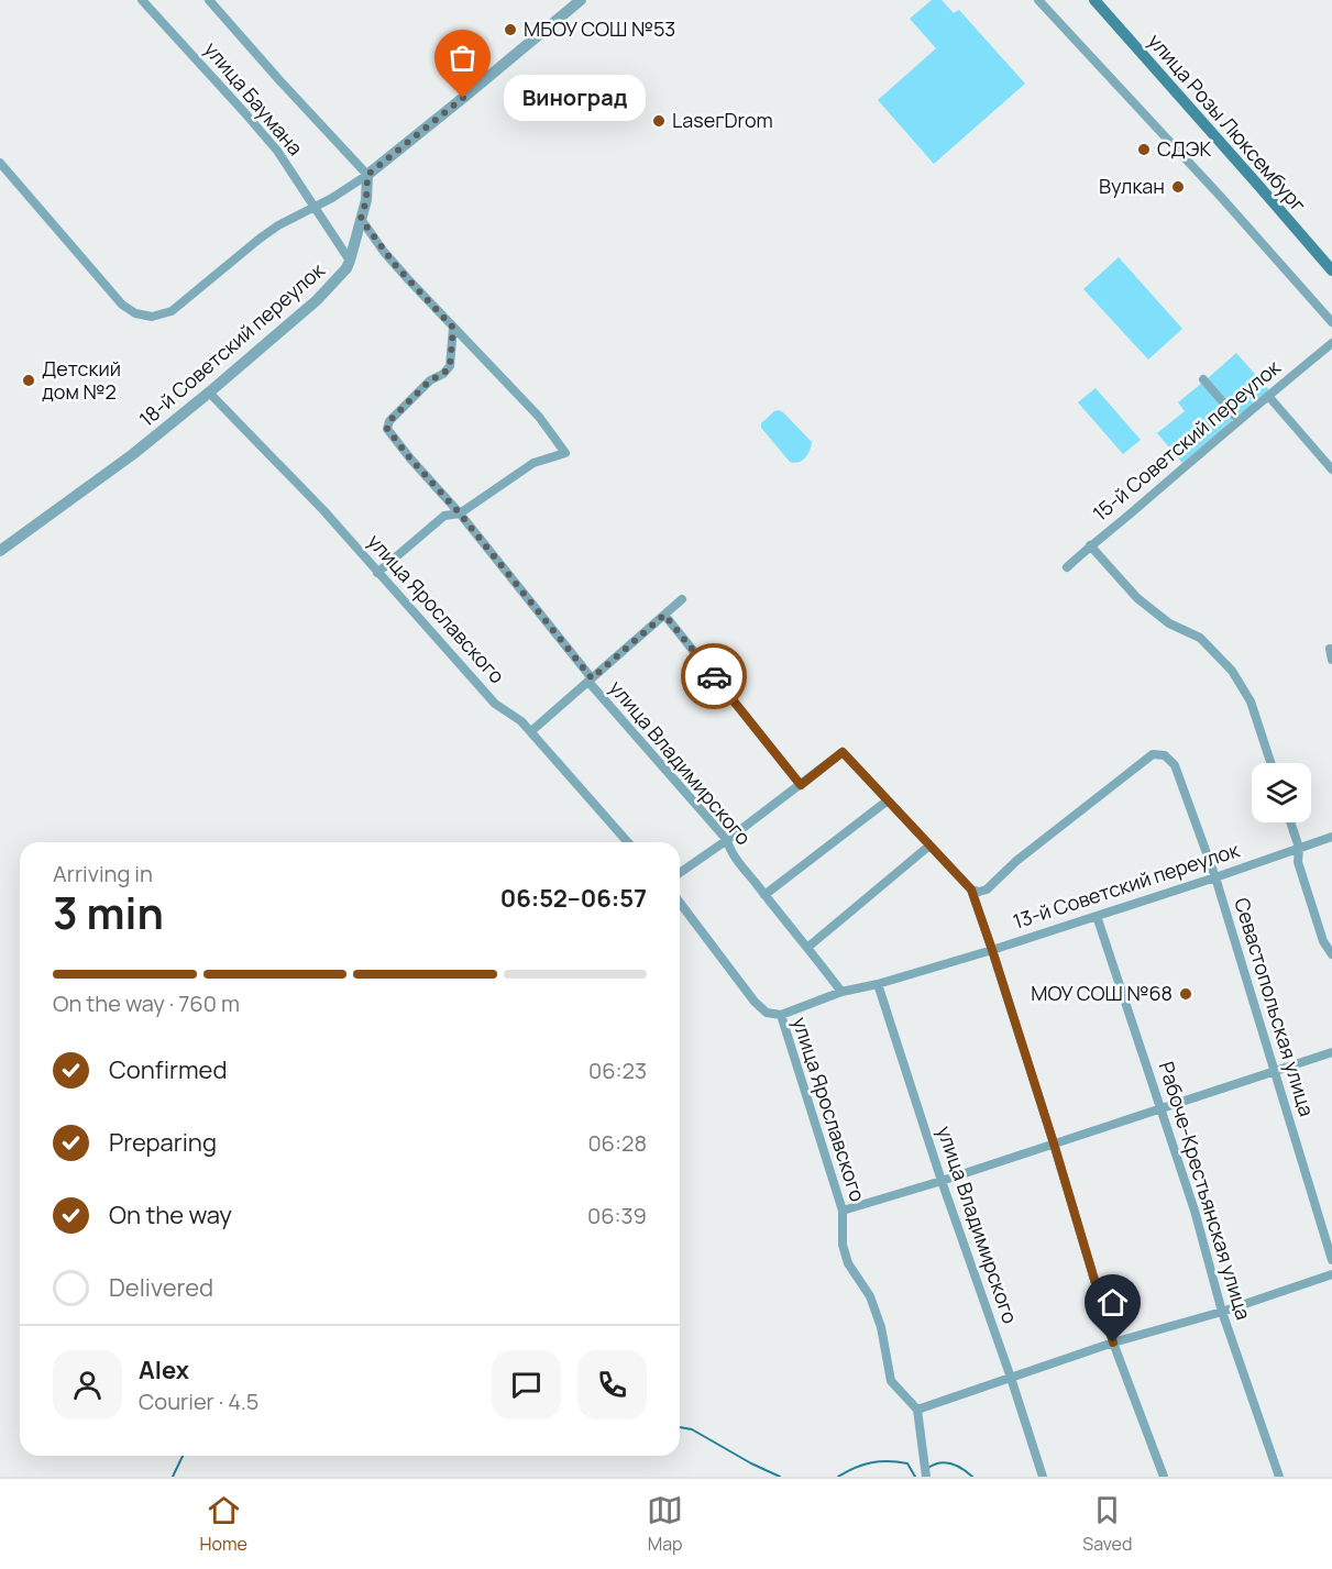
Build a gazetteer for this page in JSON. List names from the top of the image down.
{
  "streets": {
    "main road": ["улица Розы Люксембург"],
    "street": [
      "улица Баумана",
      "18-й Советский переулок",
      "15-й Советский переулок",
      "улица Ярославского",
      "улица Владимирского",
      "13-й Советский переулок",
      "Севастопольская улица",
      "Рабоче-Крестьянская улица"
    ]
  },
  "crossings": [
    ["улица Баумана", "18-й Советский переулок"],
    ["18-й Советский переулок", "улица Ярославского"],
    ["улица Ярославского", "улица Владимирского"],
    ["улица Ярославского", "13-й Советский переулок"],
    ["улица Владимирского", "13-й Советский переулок"],
    ["13-й Советский переулок", "Севастопольская улица"],
    ["13-й Советский переулок", "Рабоче-Крестьянская улица"]
  ],
  "places": [
    "МБОУ СОШ №53",
    "Виноград",
    "LaseгDrom",
    "СДЭК",
    "Вулкан",
    "Детский дом №2",
    "МОУ СОШ №68"
  ],
  "page": {
    "bubble": "Виноград",
    "heading": ["3 min", "Arriving in", "06:52–06:57"],
    "panel": ["Alex", "Courier · 4.5"],
    "bar": "On the way · 760 m",
    "list": [
      ["Confirmed", "06:23"],
      ["Preparing", "06:28"],
      ["On the way", "06:39"],
      "Delivered"
    ],
    "tabs": ["Home", "Map", "Saved"]
  }
}
